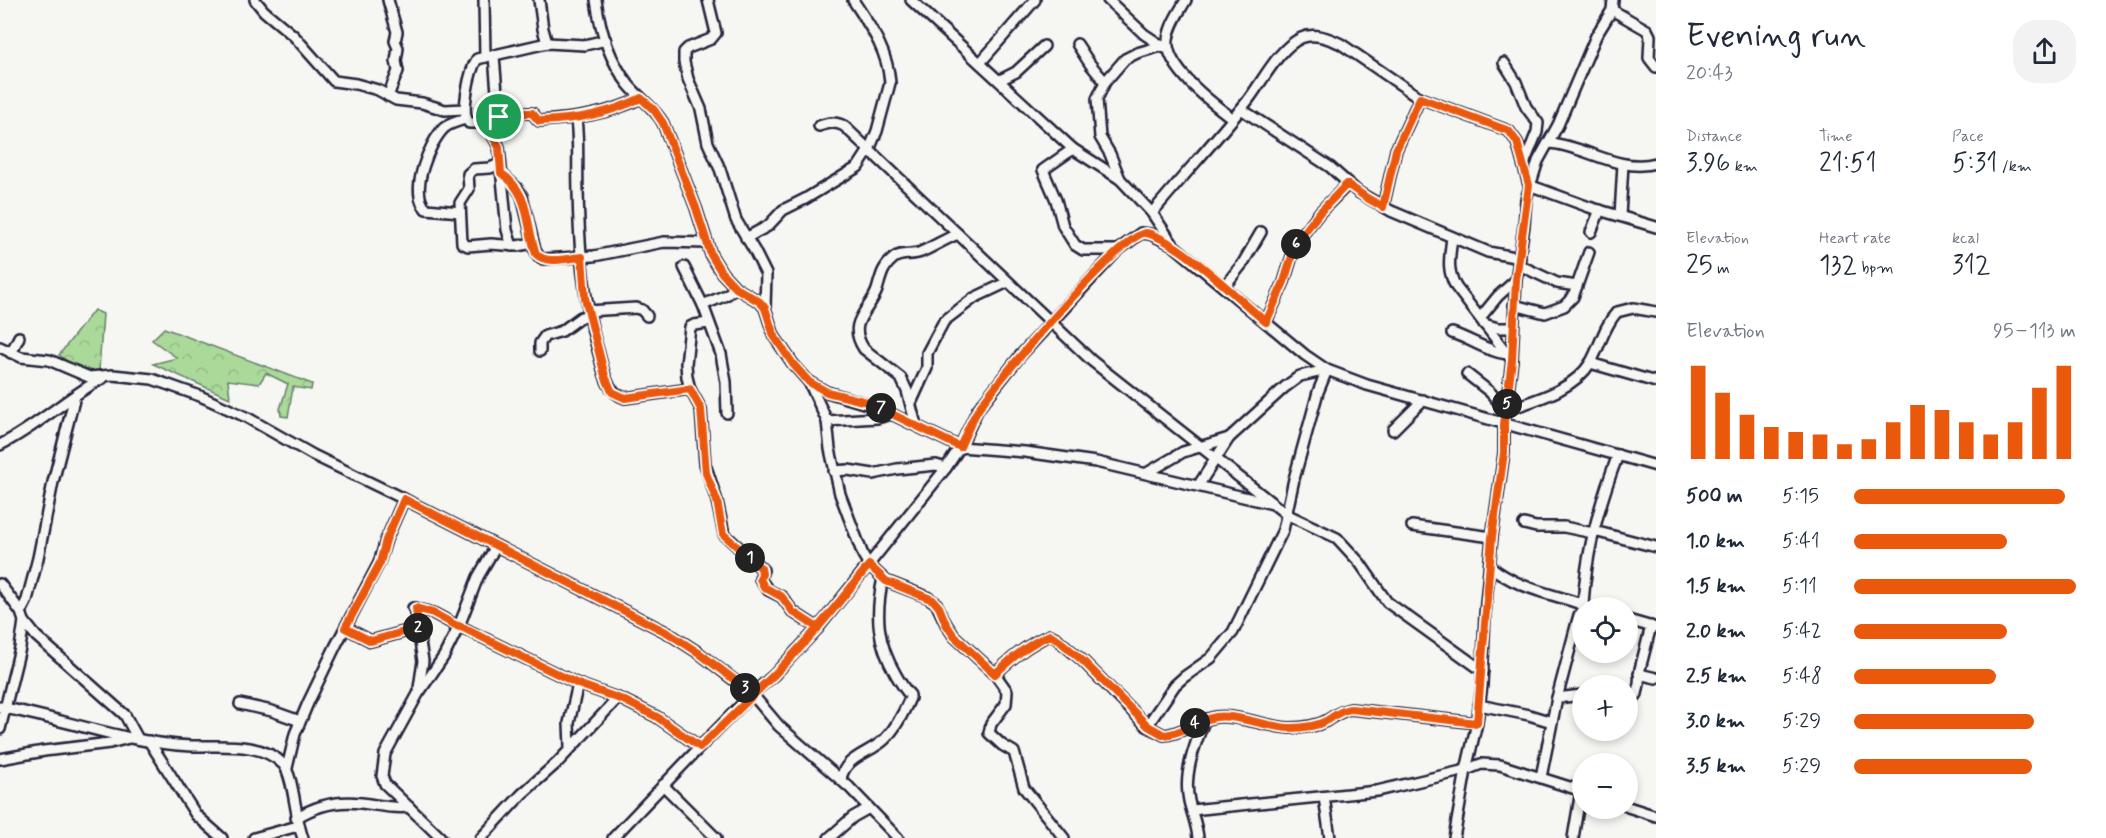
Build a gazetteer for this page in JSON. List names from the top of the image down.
{
  "page": {
    "heading": ["Evening run", "20:43"],
    "stats": [
      ["Distance", "3.96 km"],
      ["Time", "21:51"],
      ["Pace", "5:31 /km"],
      ["Elevation", "25 m"],
      ["Heart rate", "132 bpm"],
      ["kcal", "312"]
    ],
    "pins": [
      "6",
      "5",
      "7",
      "1",
      "2",
      "3",
      "4"
    ],
    "chart": ["Elevation", "95–113 m"],
    "list": [
      {
        "name": "500 m",
        "note": "5:15"
      },
      {
        "name": "1.0 km",
        "note": "5:41"
      },
      {
        "name": "1.5 km",
        "note": "5:11"
      },
      {
        "name": "2.0 km",
        "note": "5:42"
      },
      {
        "name": "2.5 km",
        "note": "5:48"
      },
      {
        "name": "3.0 km",
        "note": "5:29"
      },
      {
        "name": "3.5 km",
        "note": "5:29"
      }
    ],
    "map_buttons": ["+", "−"]
  }
}
